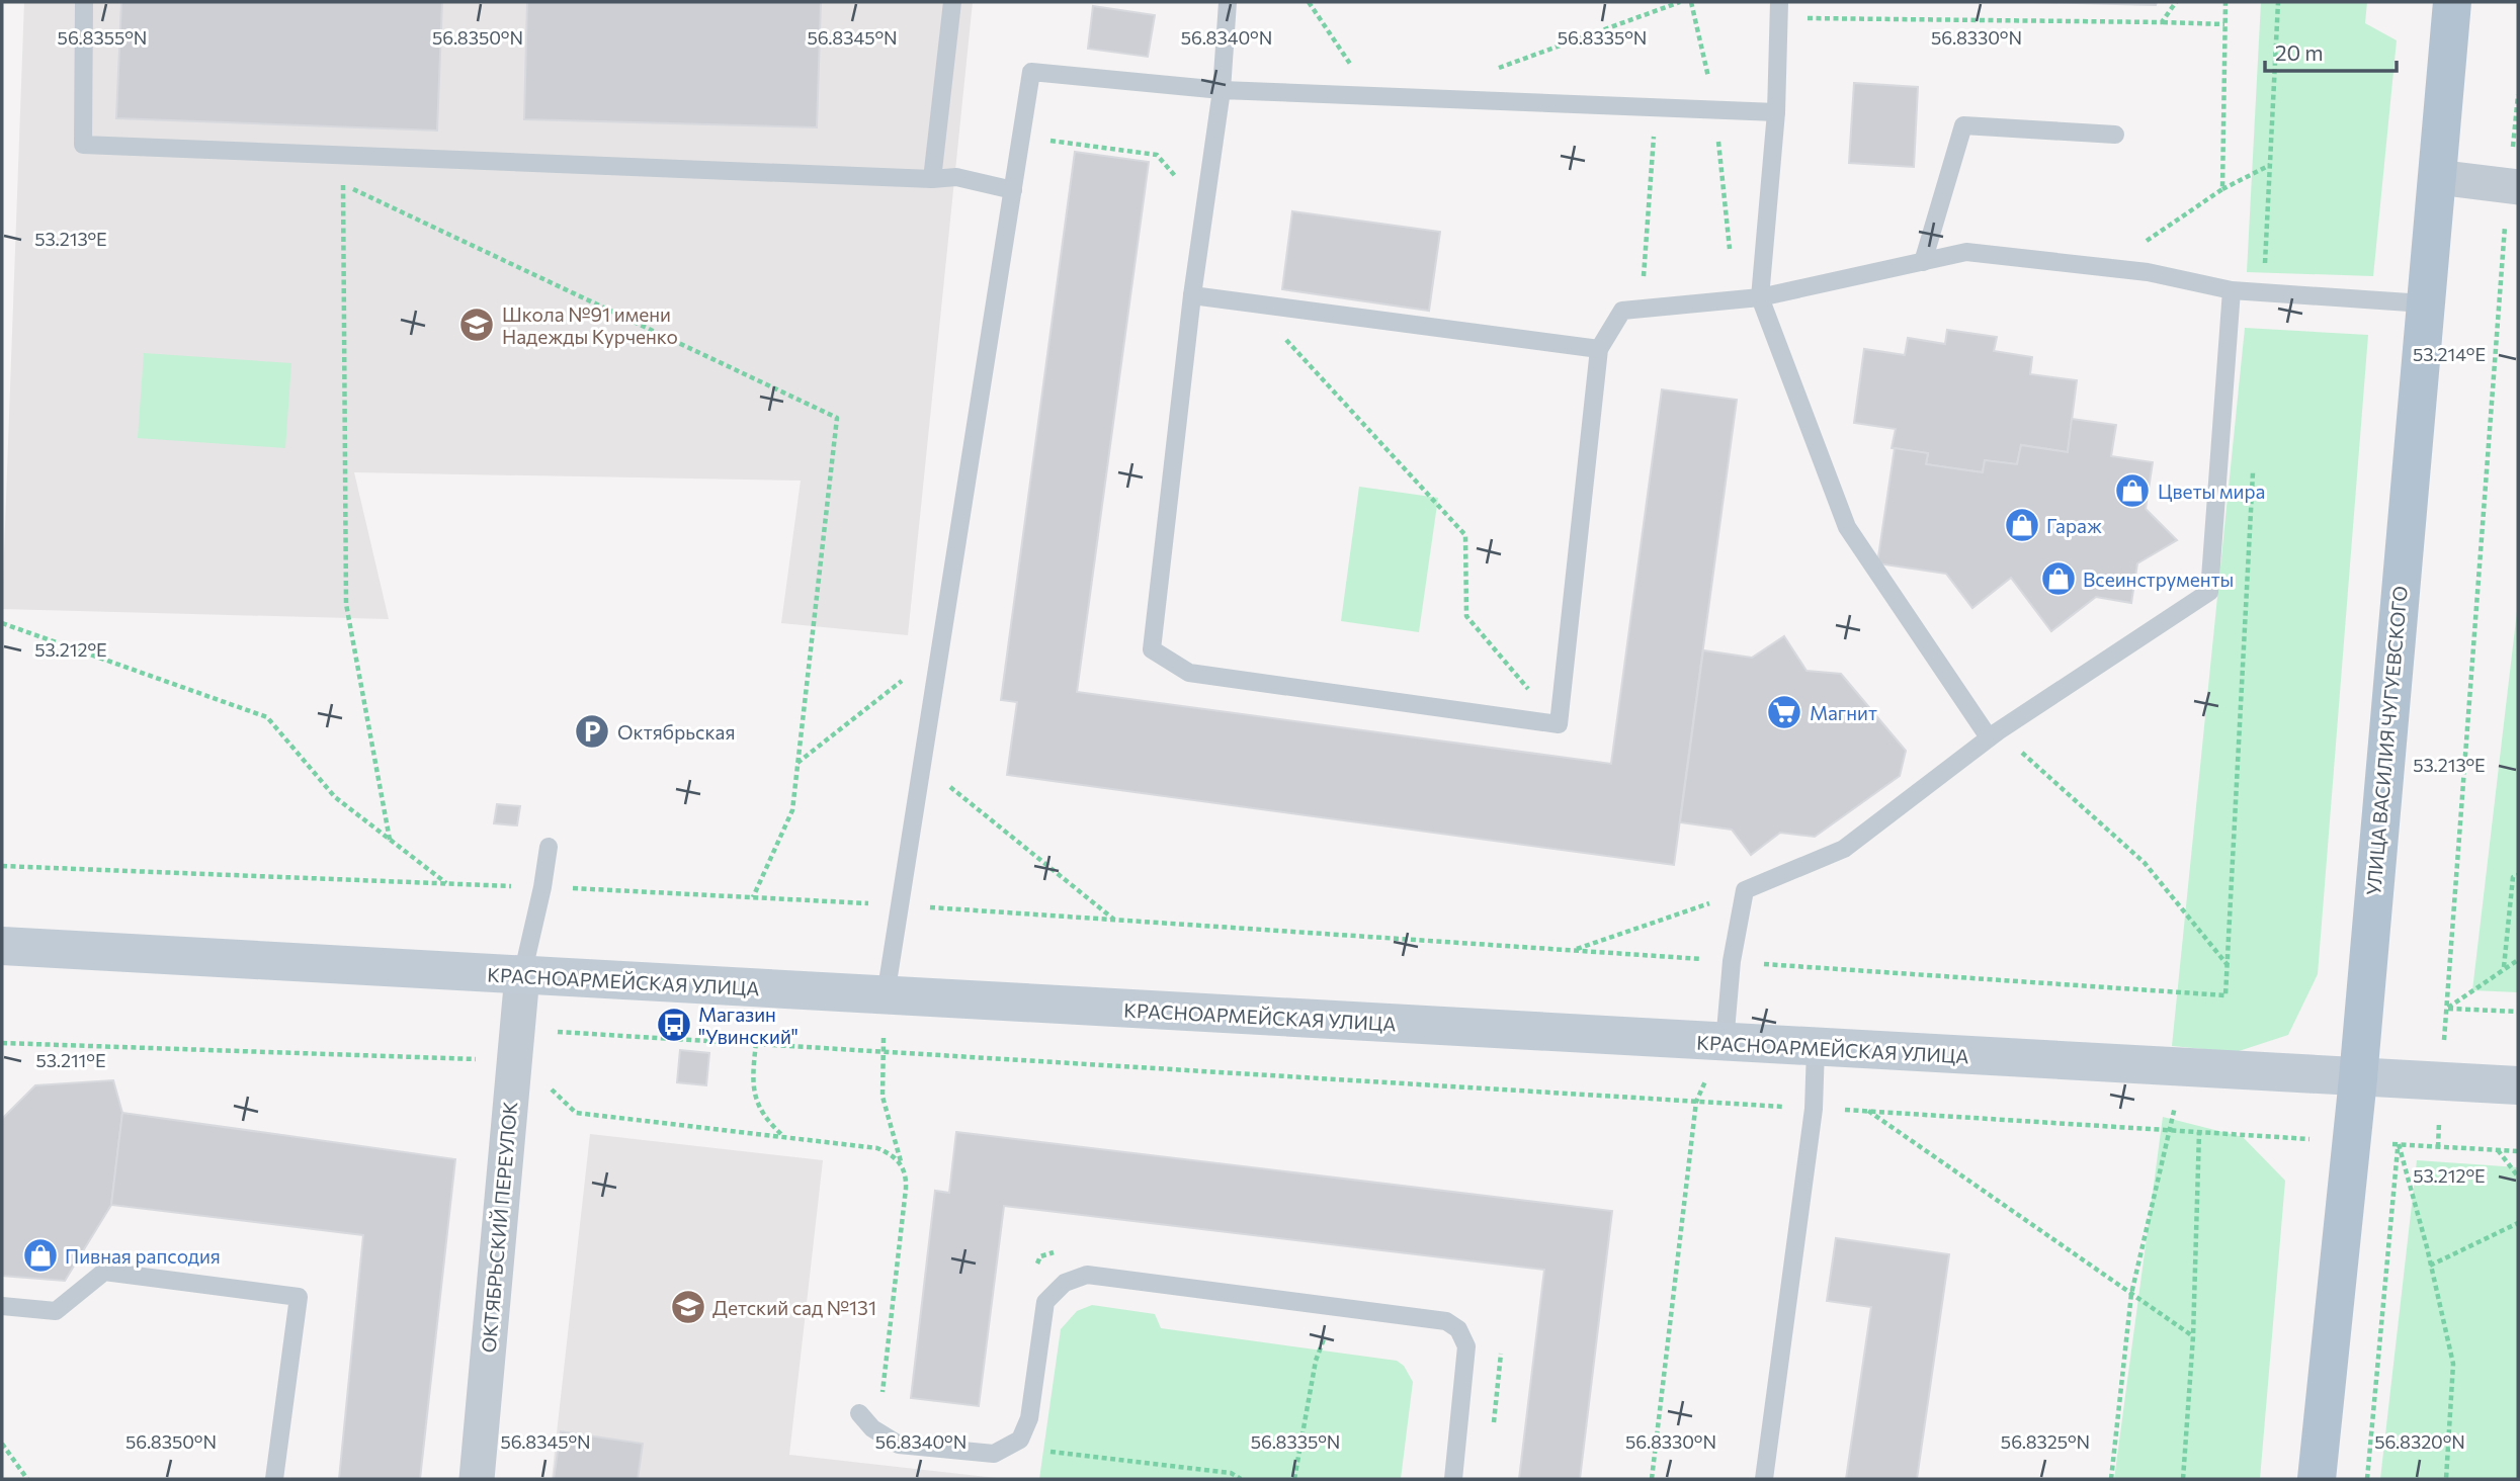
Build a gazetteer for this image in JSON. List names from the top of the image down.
{
  "streets": {
    "main road": ["УЛИЦА ВАСИЛИЯ ЧУГУЕВСКОГО"],
    "street": ["КРАСНОАРМЕЙСКАЯ УЛИЦА", "ОКТЯБРЬСКИЙ ПЕРЕУЛОК"]
  },
  "crossings": [
    ["УЛИЦА ВАСИЛИЯ ЧУГУЕВСКОГО", "КРАСНОАРМЕЙСКАЯ УЛИЦА"],
    ["КРАСНОАРМЕЙСКАЯ УЛИЦА", "ОКТЯБРЬСКИЙ ПЕРЕУЛОК"]
  ],
  "places": {
    "school or university": ["Школа №91 имени Надежды Курченко", "Детский сад №131"],
    "shop": [
      "Цветы мира",
      "Гараж",
      "Всеинструменты",
      "Пивная рапсодия"
    ],
    "supermarket": ["Магнит"],
    "parking": ["Октябрьская"],
    "bus stop": ["Магазин \"Увинский\""]
  },
  "scale_bar": "20 m",
  "coordinates": [
    "56.8355°N",
    "56.8350°N",
    "56.8345°N",
    "56.8340°N",
    "56.8335°N",
    "56.8330°N",
    "53.213°E",
    "53.214°E",
    "53.212°E",
    "53.211°E",
    "56.8325°N",
    "56.8320°N"
  ]
}
